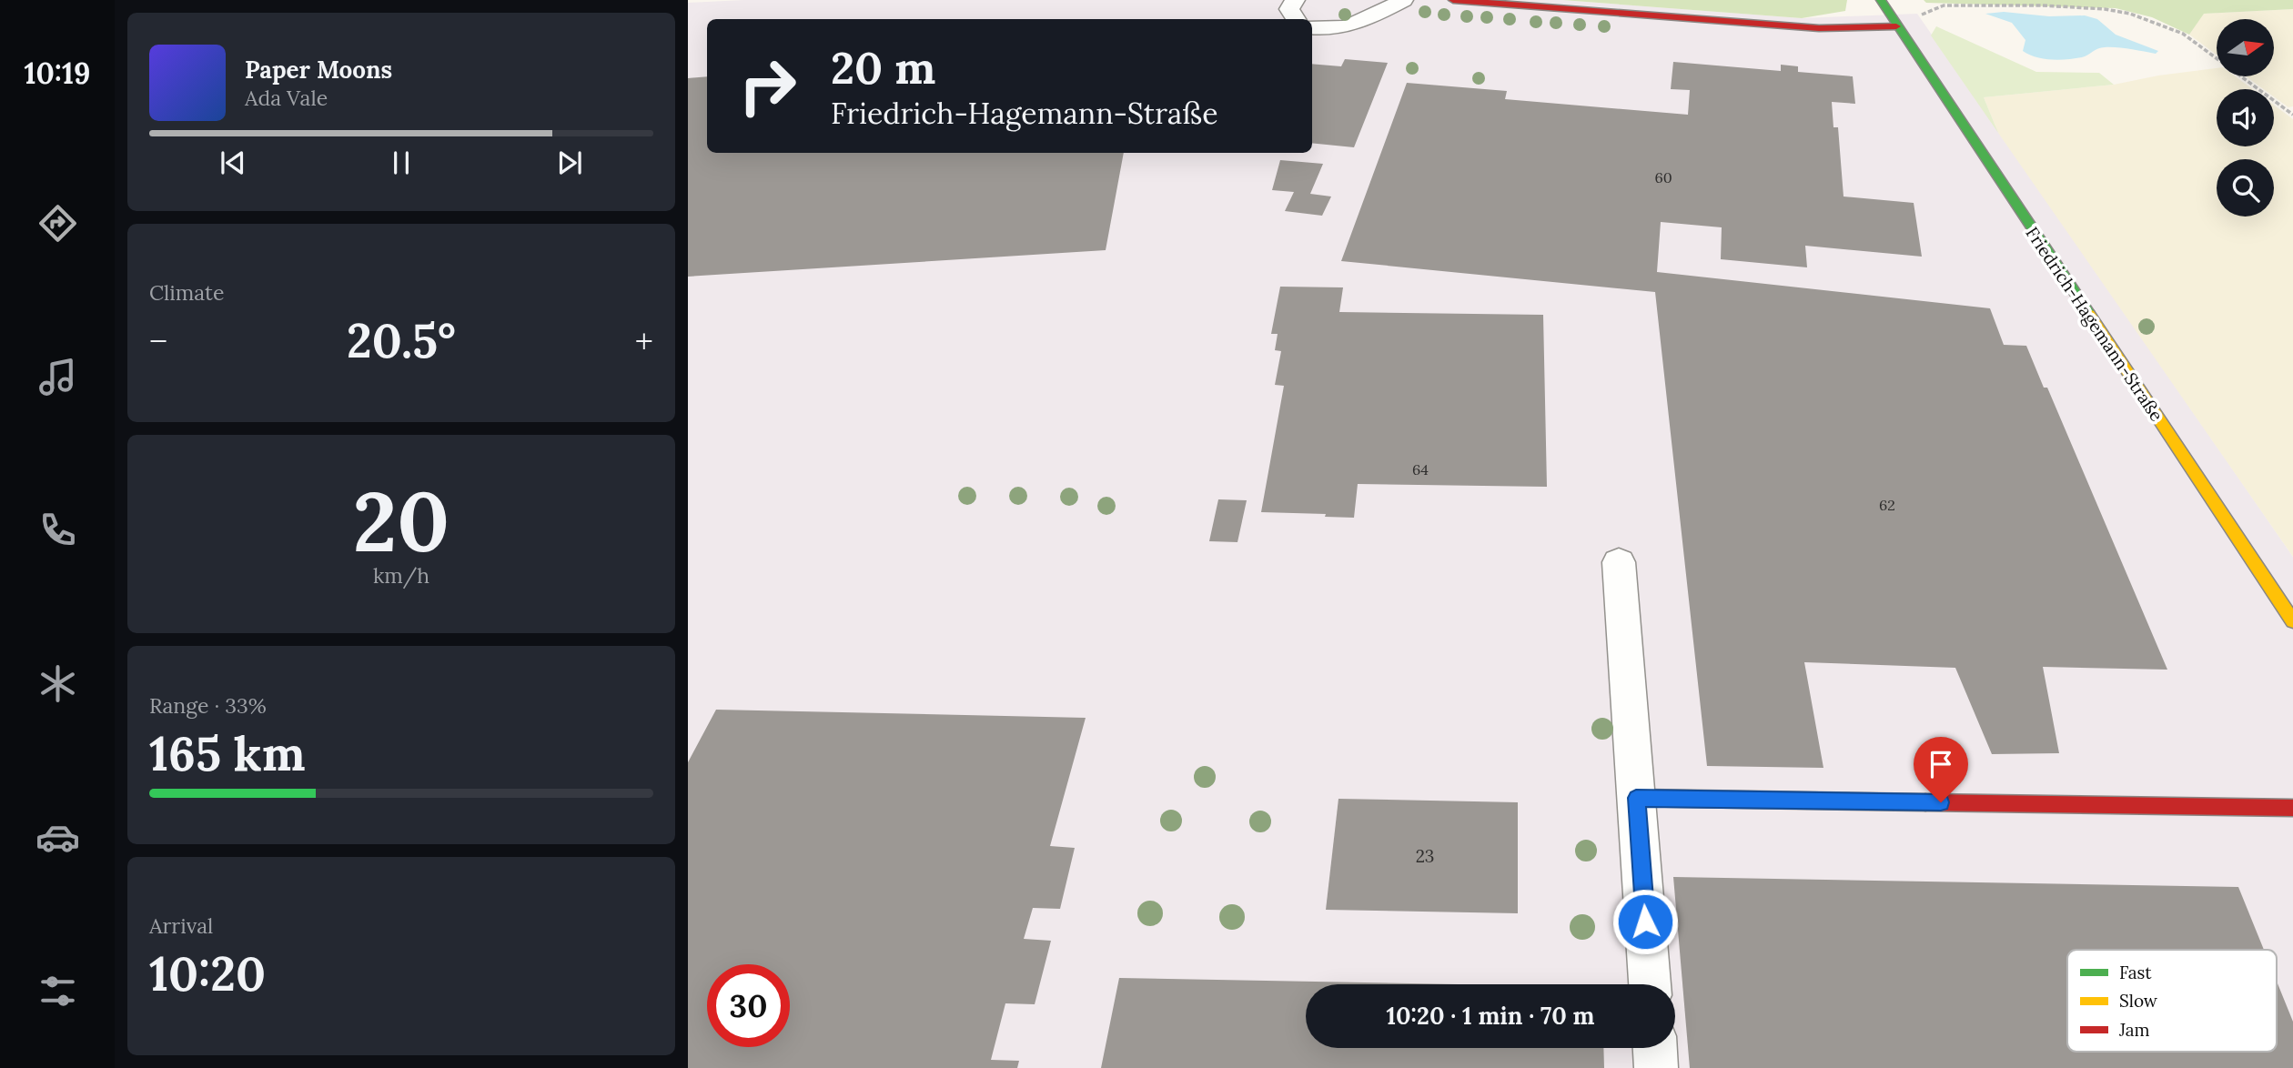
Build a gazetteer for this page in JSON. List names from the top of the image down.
{
  "streets": {
    "street": ["Friedrich-Hagemann-Straße"]
  },
  "house_numbers": [
    "60",
    "64",
    "62",
    "23"
  ],
  "legend": ["Fast", "Slow", "Jam"],
  "north": "right",
  "page": {
    "tabs": "10:19",
    "turn": ["20 m", "Friedrich-Hagemann-Straße"],
    "song": ["Paper Moons", "Ada Vale"],
    "tile": [
      "Climate",
      ["20", "km/h"],
      ["Range · 33%", "165 km"],
      ["Arrival", "10:20"]
    ],
    "heat": ["−", "20.5°", "+"],
    "limit": "30",
    "trip": "10:20 · 1 min · 70 m"
  }
}
